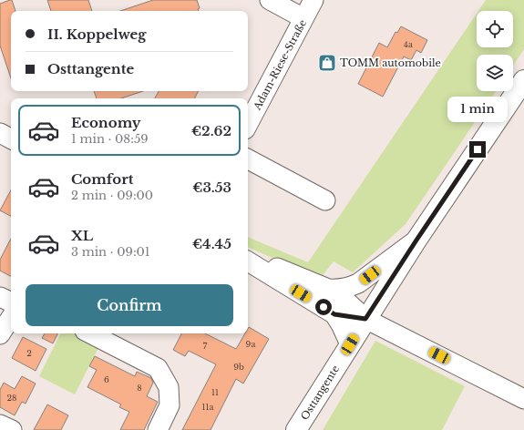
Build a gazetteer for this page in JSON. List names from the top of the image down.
{
  "streets": {
    "main road": ["Osttangente"],
    "street": ["Adam-Riese-Straße"]
  },
  "places": {
    "shop": ["TOMM automobile"]
  },
  "house_numbers": [
    "4a",
    "9a",
    "7",
    "2",
    "9b",
    "6",
    "8",
    "11",
    "28",
    "11a"
  ],
  "page": {
    "banner": ["II. Koppelweg", "Osttangente"],
    "bubble": "1 min",
    "list": [
      {
        "name": "Economy",
        "note": "1 min · 08:59",
        "value": "€2.62"
      },
      {
        "name": "Comfort",
        "note": "2 min · 09:00",
        "value": "€3.53"
      },
      {
        "name": "XL",
        "note": "3 min · 09:01",
        "value": "€4.45"
      }
    ],
    "buttons": "Confirm"
  }
}
